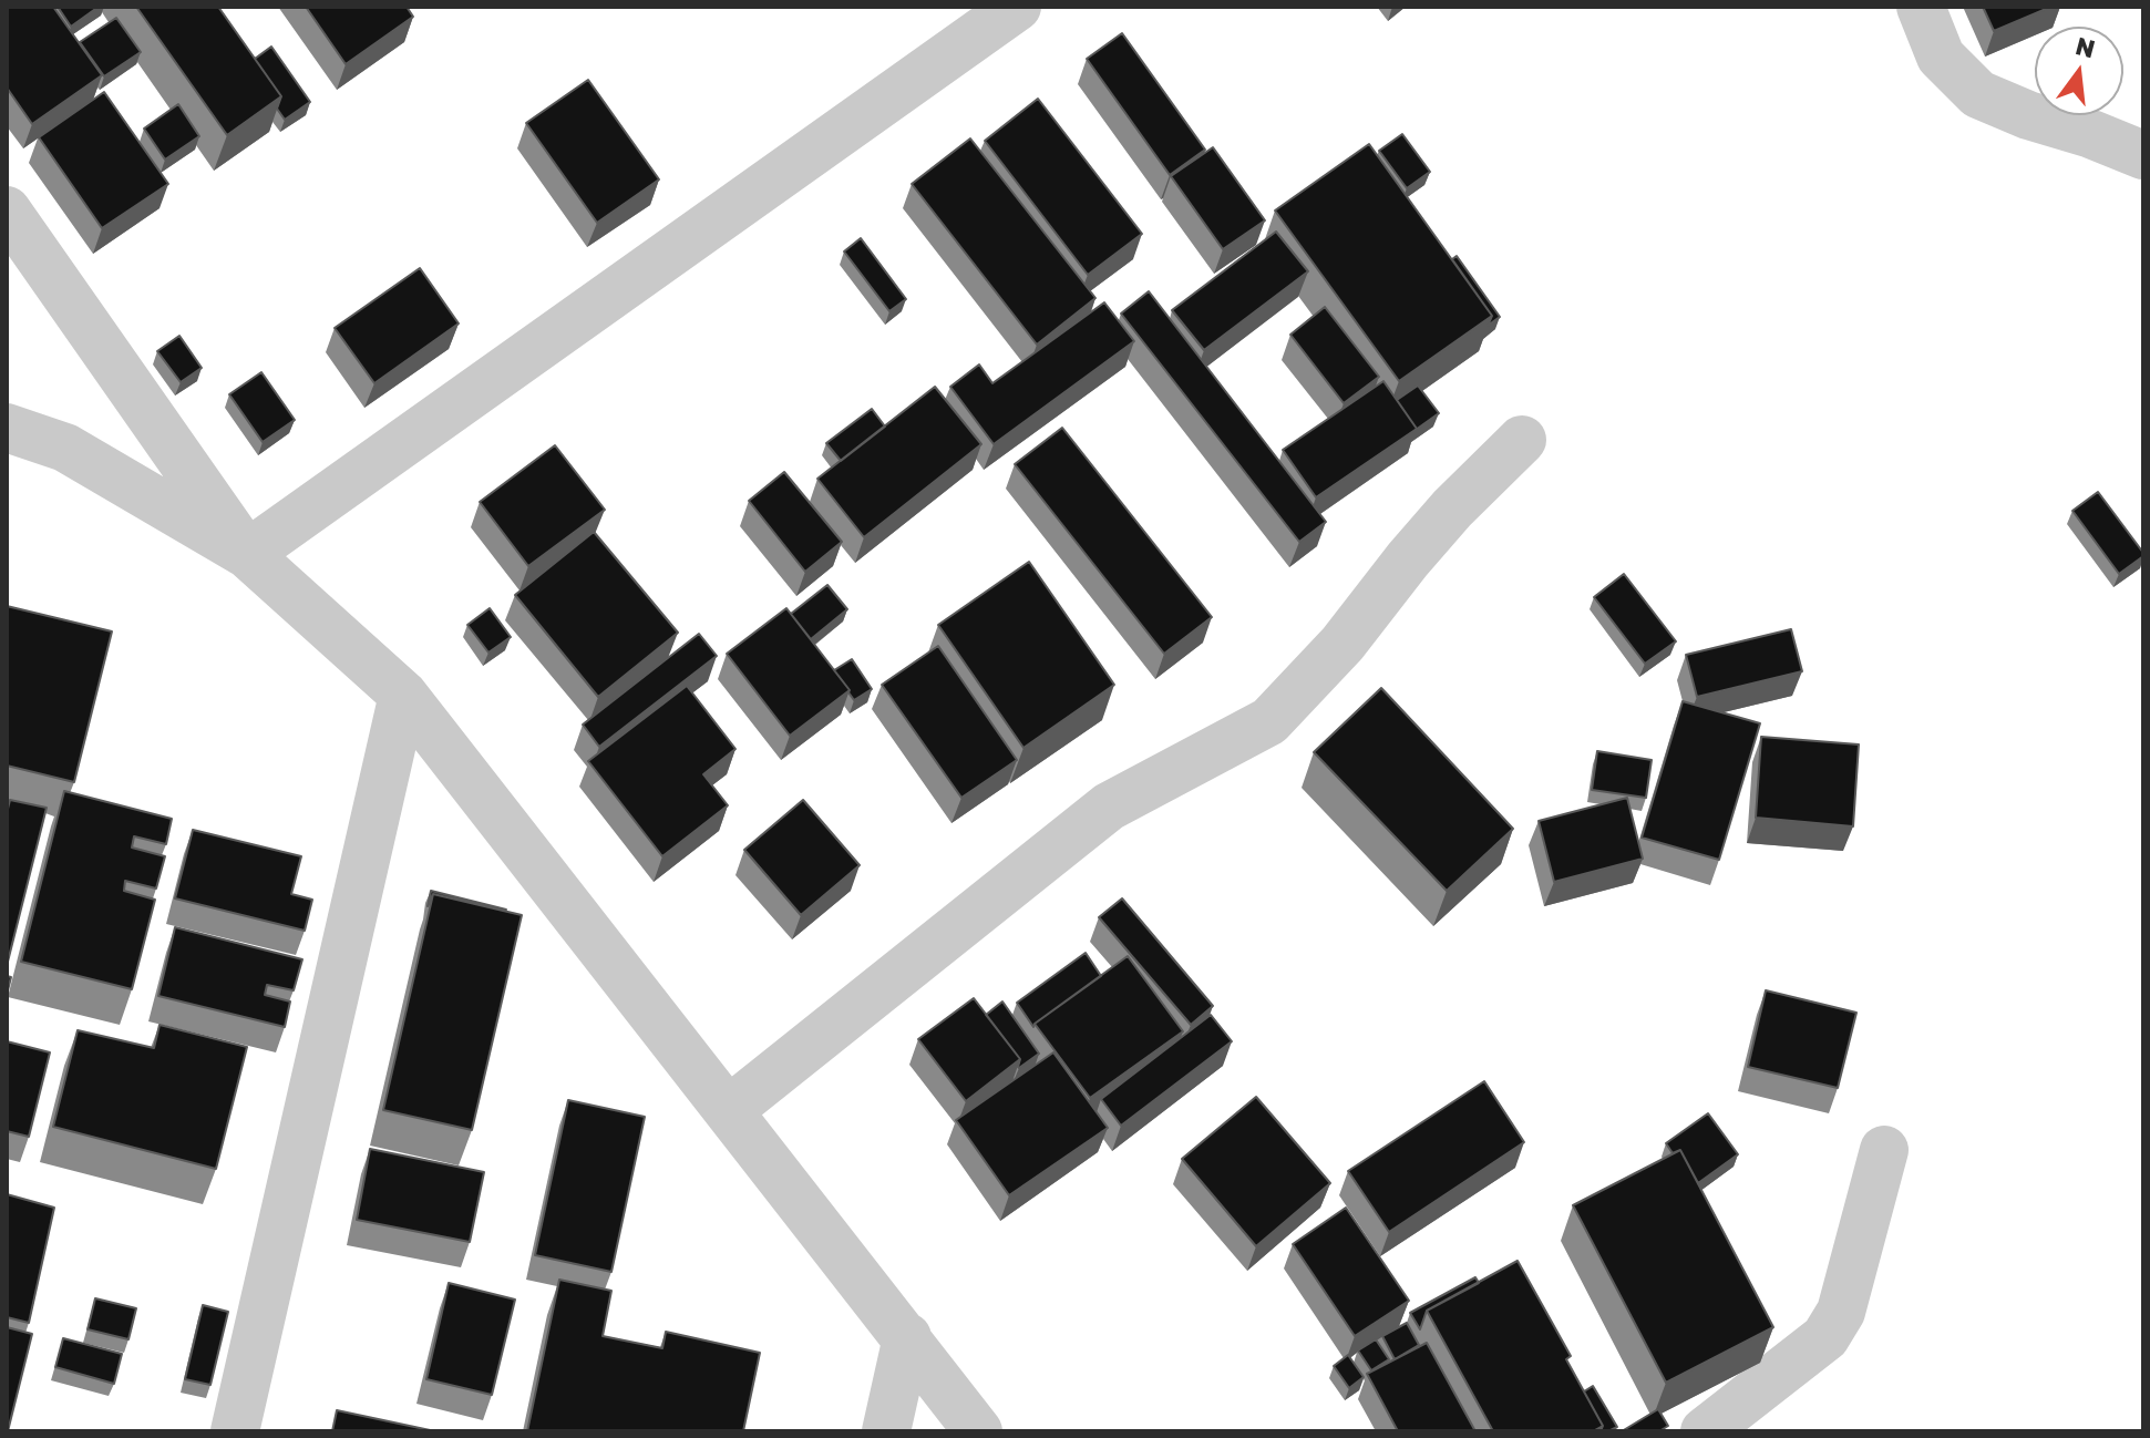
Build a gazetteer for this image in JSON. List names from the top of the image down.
{
  "north": "top"
}
